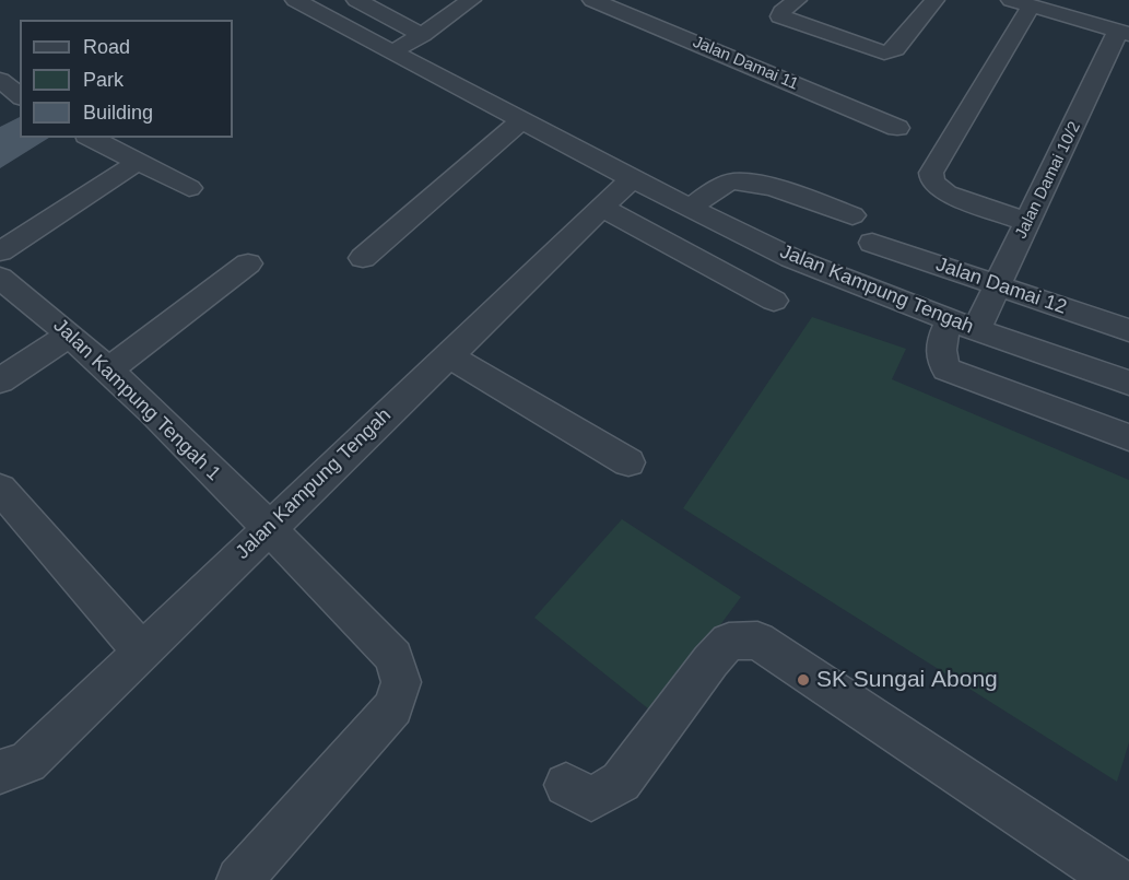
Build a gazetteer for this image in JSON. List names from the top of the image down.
{
  "streets": {
    "street": [
      "Jalan Damai 11",
      "Jalan Damai 10/2",
      "Jalan Damai 12",
      "Jalan Kampung Tengah",
      "Jalan Kampung Tengah 1"
    ]
  },
  "crossings": [
    ["Jalan Damai 10/2", "Jalan Damai 12"],
    ["Jalan Damai 10/2", "Jalan Kampung Tengah"],
    ["Jalan Kampung Tengah", "Jalan Kampung Tengah 1"]
  ],
  "places": ["SK Sungai Abong"],
  "legend": ["Road", "Park", "Building"]
}
